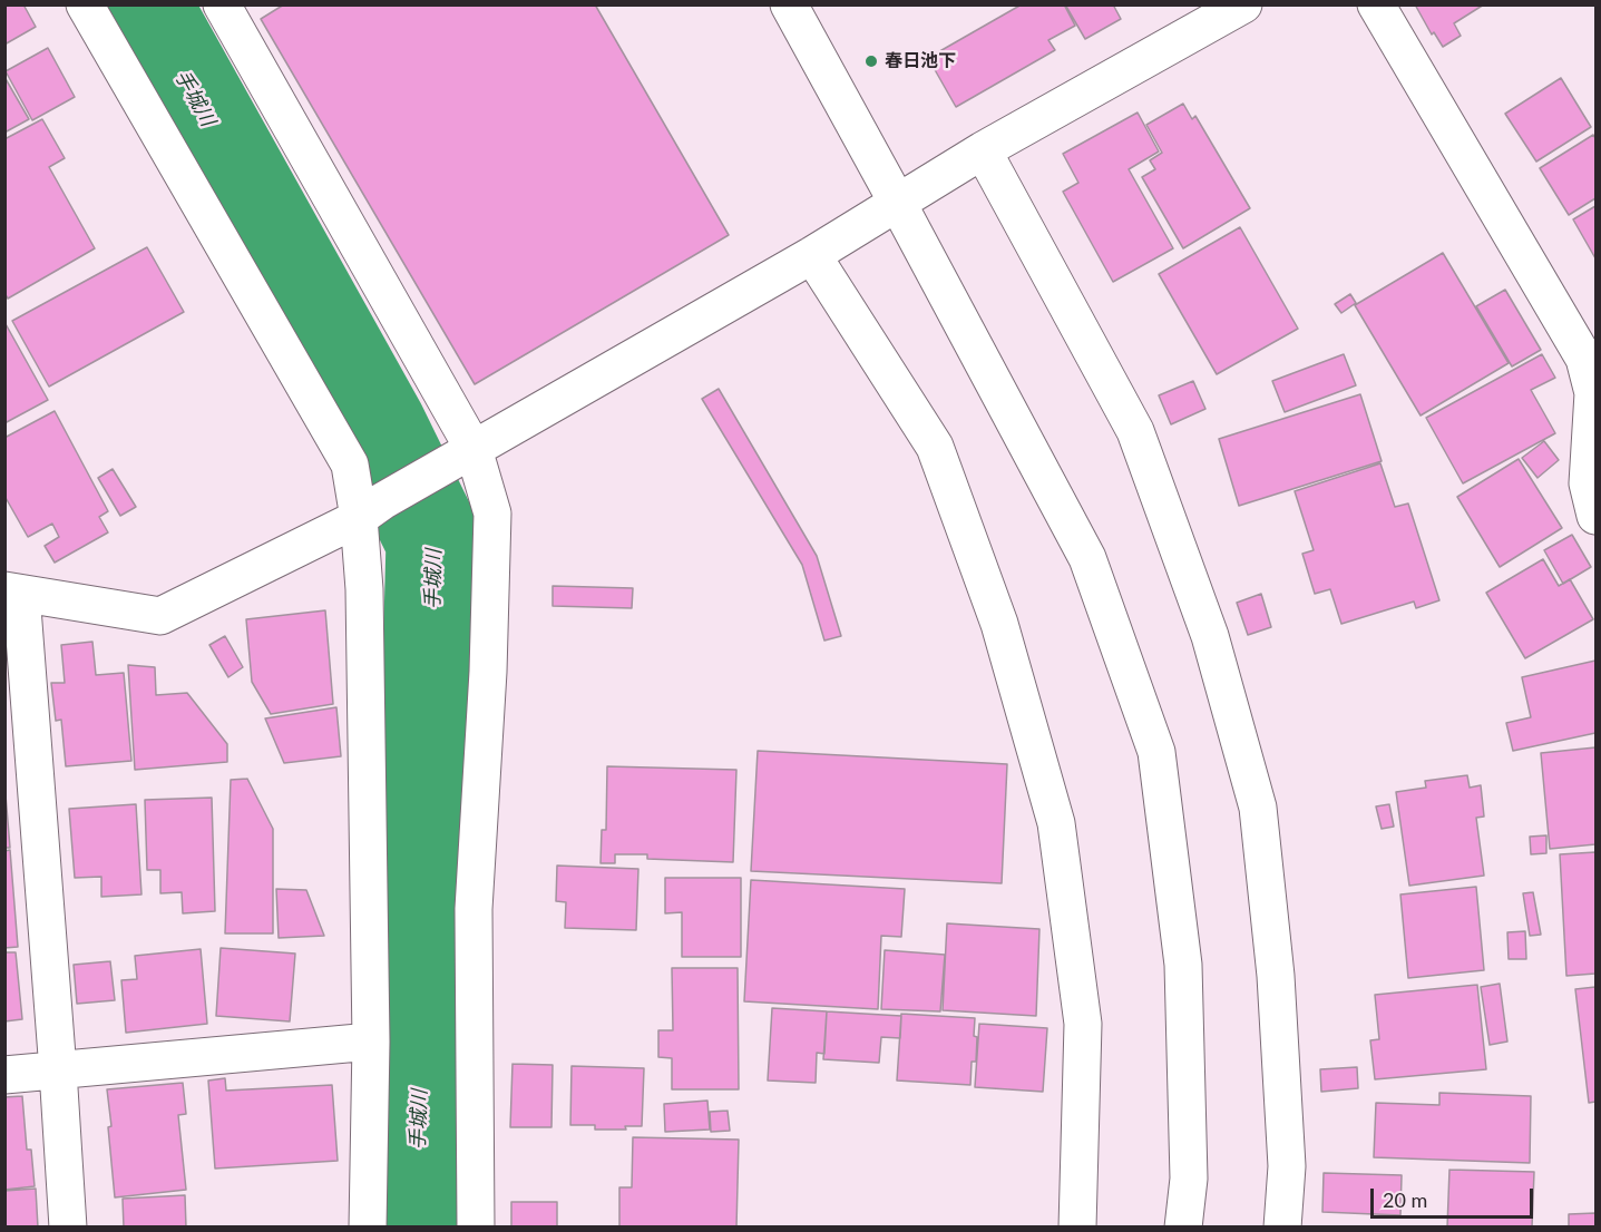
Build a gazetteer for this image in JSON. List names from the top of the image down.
{
  "water": ["手城川"],
  "places": ["春日池下"],
  "scale_bar": "20 m"
}
